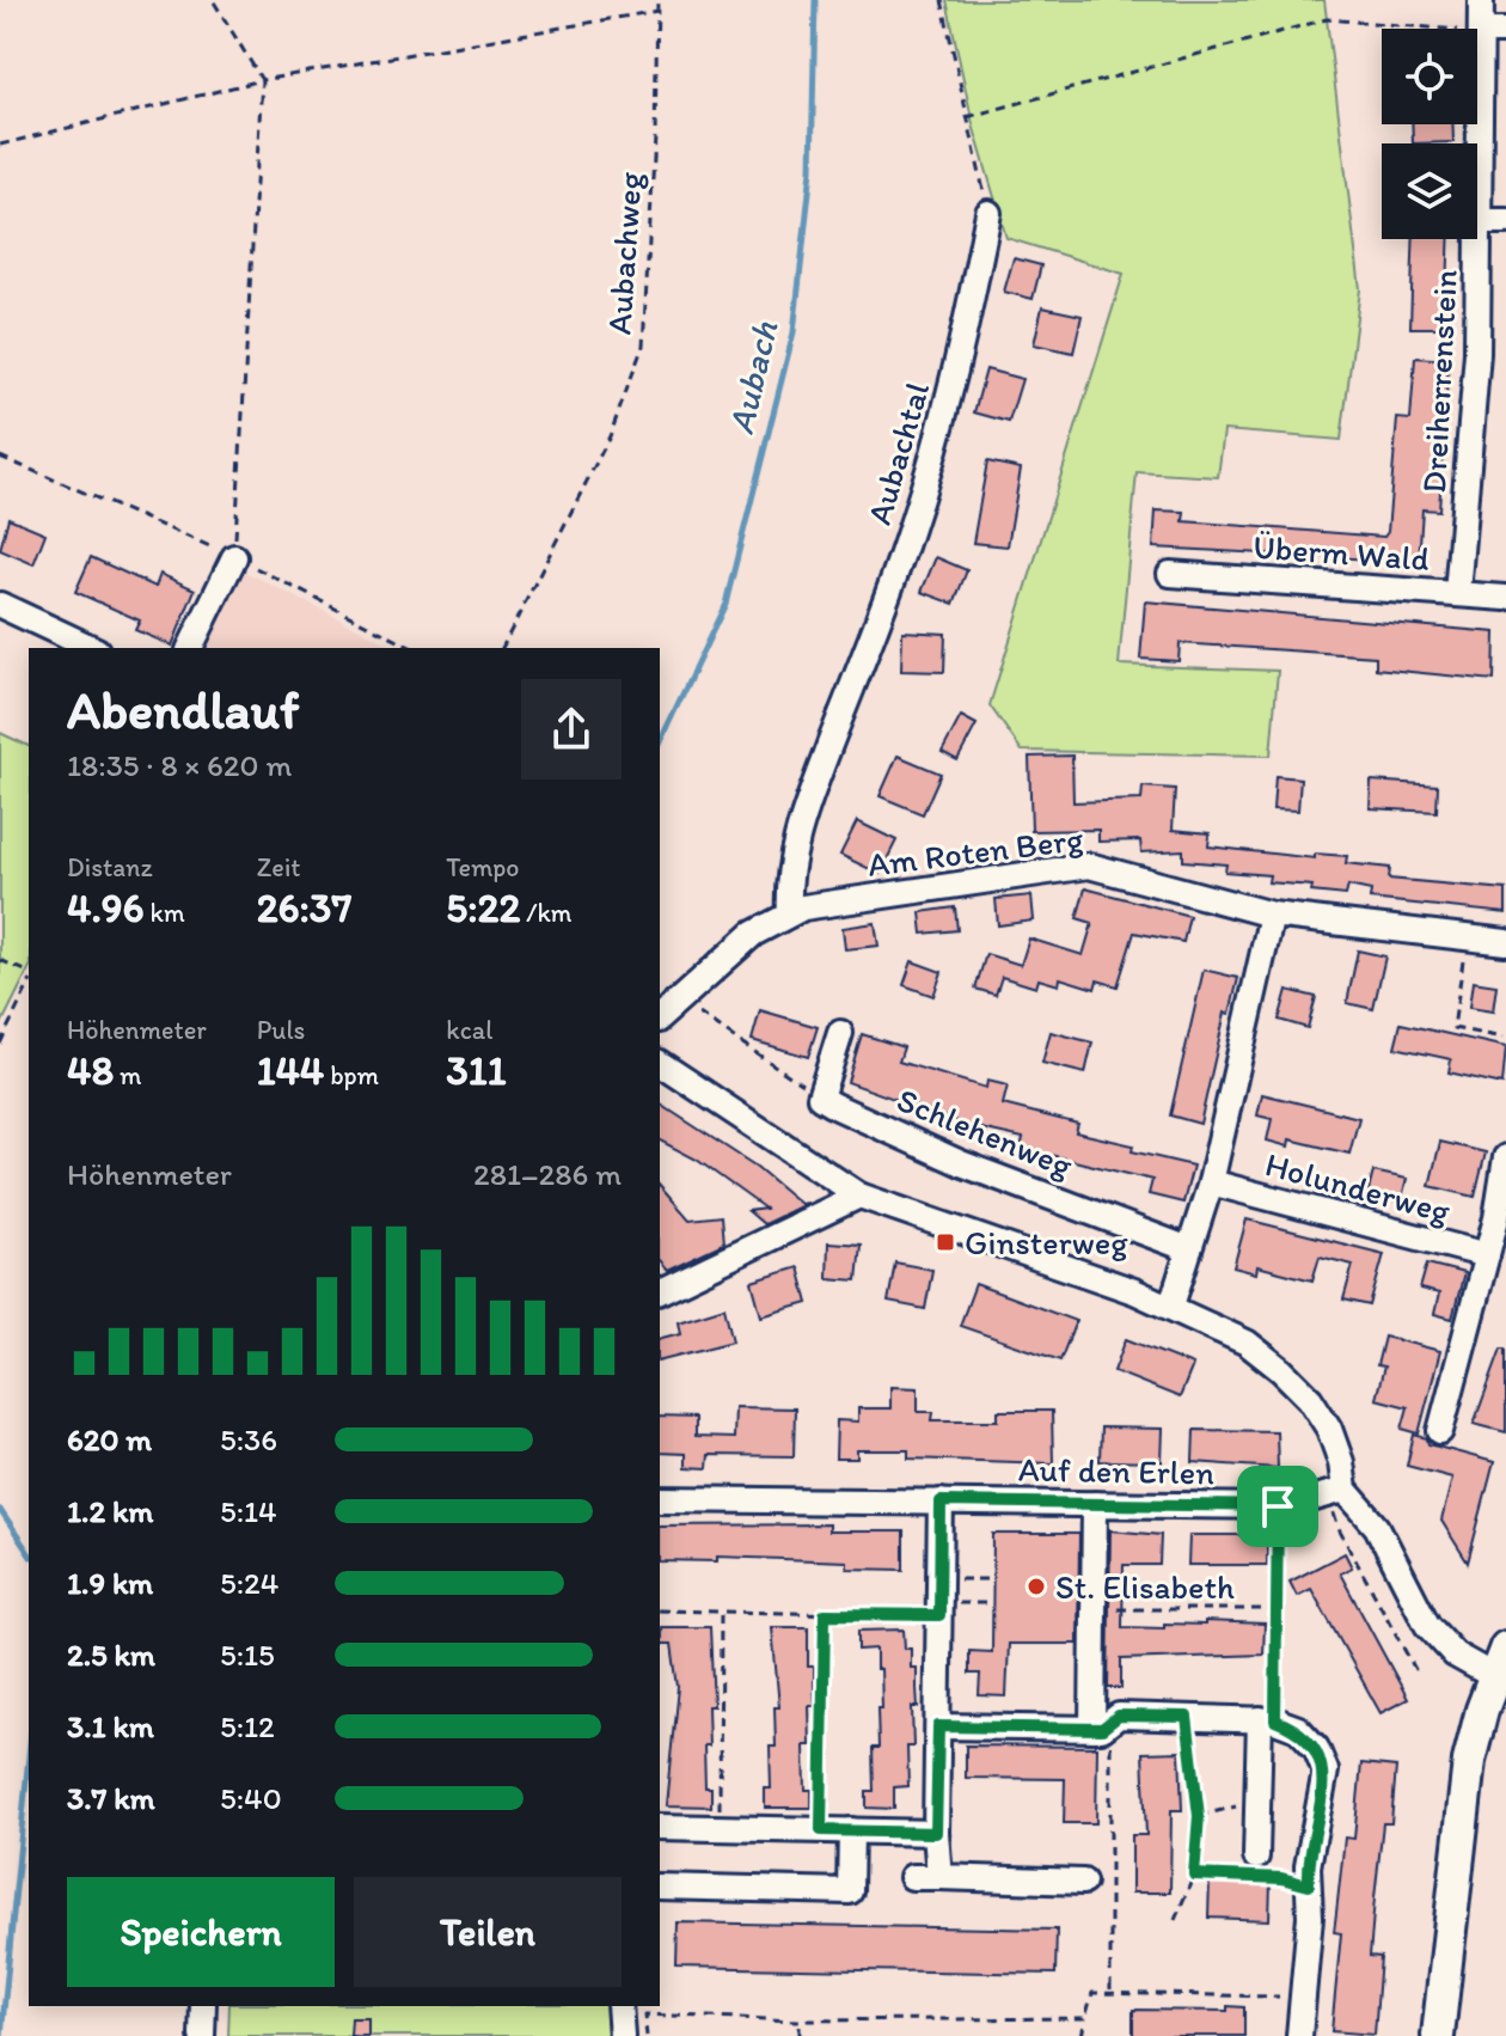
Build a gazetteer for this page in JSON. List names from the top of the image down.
{
  "streets": {
    "street": [
      "Dreiherrenstein",
      "Aubachtal",
      "Überm Wald",
      "Am Roten Berg",
      "Schlehenweg",
      "Holunderweg",
      "Auf den Erlen"
    ],
    "path": ["Aubachweg"]
  },
  "crossings": [
    ["Dreiherrenstein", "Überm Wald"],
    ["Aubachtal", "Am Roten Berg"]
  ],
  "water": ["Aubach"],
  "places": {
    "transit": ["Ginsterweg"],
    "other": ["St. Elisabeth"]
  },
  "page": {
    "heading": ["Abendlauf", "18:35 · 8 × 620 m"],
    "stats": [
      ["Distanz", "4.96 km"],
      ["Zeit", "26:37"],
      ["Tempo", "5:22 /km"],
      ["Höhenmeter", "48 m"],
      ["Puls", "144 bpm"],
      ["kcal", "311"]
    ],
    "chart": ["Höhenmeter", "281–286 m"],
    "list": [
      {
        "name": "620 m",
        "note": "5:36"
      },
      {
        "name": "1.2 km",
        "note": "5:14"
      },
      {
        "name": "1.9 km",
        "note": "5:24"
      },
      {
        "name": "2.5 km",
        "note": "5:15"
      },
      {
        "name": "3.1 km",
        "note": "5:12"
      },
      {
        "name": "3.7 km",
        "note": "5:40"
      }
    ],
    "buttons": ["Speichern", "Teilen"]
  }
}
